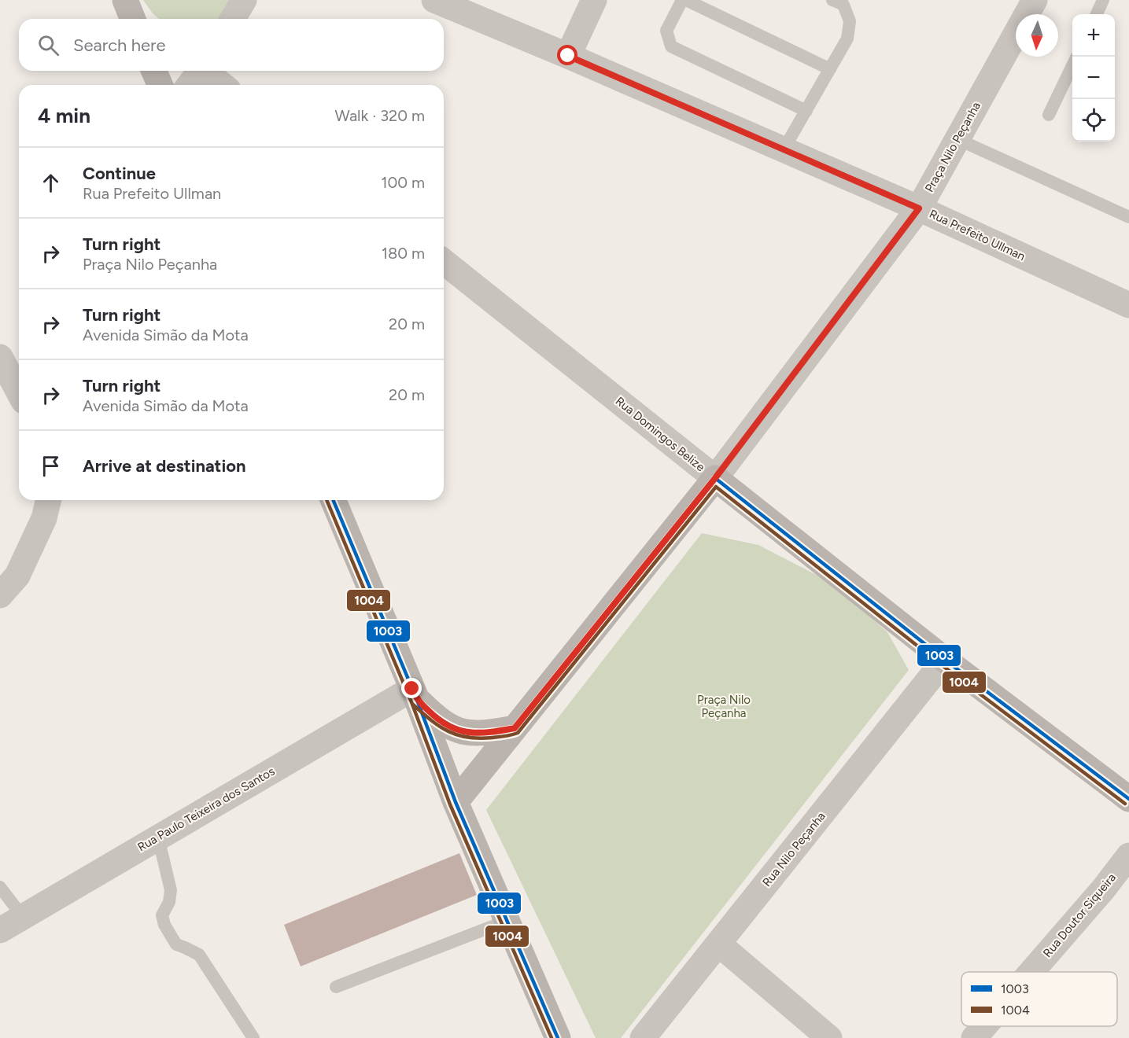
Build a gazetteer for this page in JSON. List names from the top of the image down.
{
  "streets": {
    "main road": ["Praça Nilo Peçanha", "Rua Domingos Belize"],
    "street": [
      "Rua Prefeito Ullman",
      "Rua Paulo Teixeira dos Santos",
      "Rua Nilo Peçanha",
      "Rua Doutor Siqueira"
    ]
  },
  "crossings": [
    ["Praça Nilo Peçanha", "Rua Prefeito Ullman"],
    ["Praça Nilo Peçanha", "Rua Domingos Belize"],
    ["Rua Domingos Belize", "Rua Nilo Peçanha"]
  ],
  "parks": ["Praça Nilo Peçanha"],
  "lines": ["transit line 1003", "transit line 1004"],
  "legend": ["1003", "1004"],
  "north": "bottom",
  "page": {
    "map_buttons": ["+", "−"],
    "search": "Search here",
    "heading": ["4 min", "Walk · 320 m"],
    "list": [
      ["Continue", "Rua Prefeito Ullman", "100 m"],
      ["Turn right", "Praça Nilo Peçanha", "180 m"],
      ["Turn right", "Avenida Simão da Mota", "20 m"],
      ["Turn right", "Avenida Simão da Mota", "20 m"],
      "Arrive at destination"
    ]
  }
}
